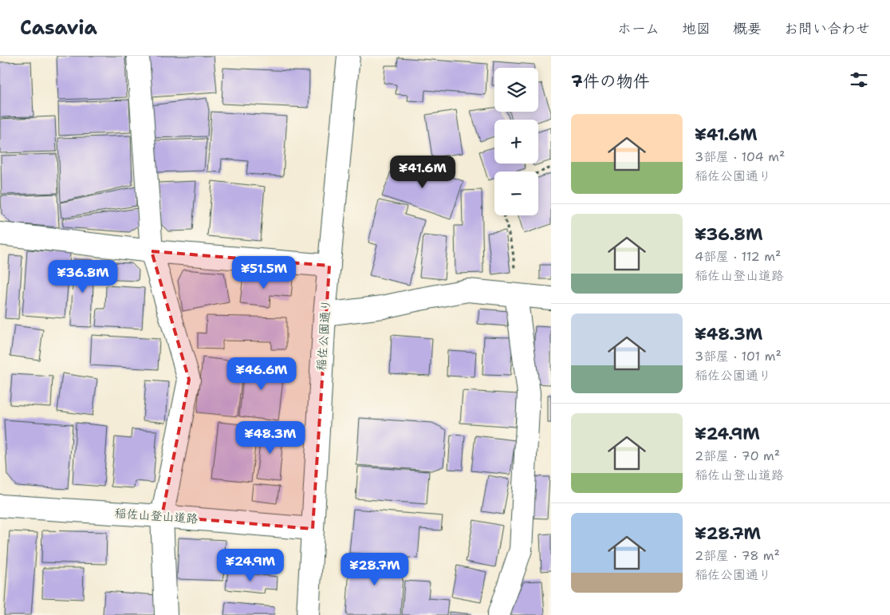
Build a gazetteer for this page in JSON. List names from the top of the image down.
{
  "streets": {
    "street": ["稲佐公園通り", "稲佐山登山道路"]
  },
  "crossings": [
    ["稲佐公園通り", "稲佐山登山道路"]
  ],
  "page": {
    "header": "Casavia",
    "nav": [
      "ホーム",
      "地図",
      "概要",
      "お問い合わせ"
    ],
    "heading": "7件の物件",
    "map_buttons": ["+", "−"],
    "list": [
      {
        "name": "¥41.6M",
        "note": "3部屋 · 104 m² · 稲佐公園通り"
      },
      {
        "name": "¥36.8M",
        "note": "4部屋 · 112 m² · 稲佐山登山道路"
      },
      {
        "name": "¥48.3M",
        "note": "3部屋 · 101 m² · 稲佐公園通り"
      },
      {
        "name": "¥24.9M",
        "note": "2部屋 · 70 m² · 稲佐山登山道路"
      },
      {
        "name": "¥28.7M",
        "note": "2部屋 · 78 m² · 稲佐公園通り"
      }
    ],
    "price": [
      "¥41.6M",
      "¥51.5M",
      "¥36.8M",
      "¥46.6M",
      "¥48.3M",
      "¥24.9M",
      "¥28.7M"
    ]
  }
}
